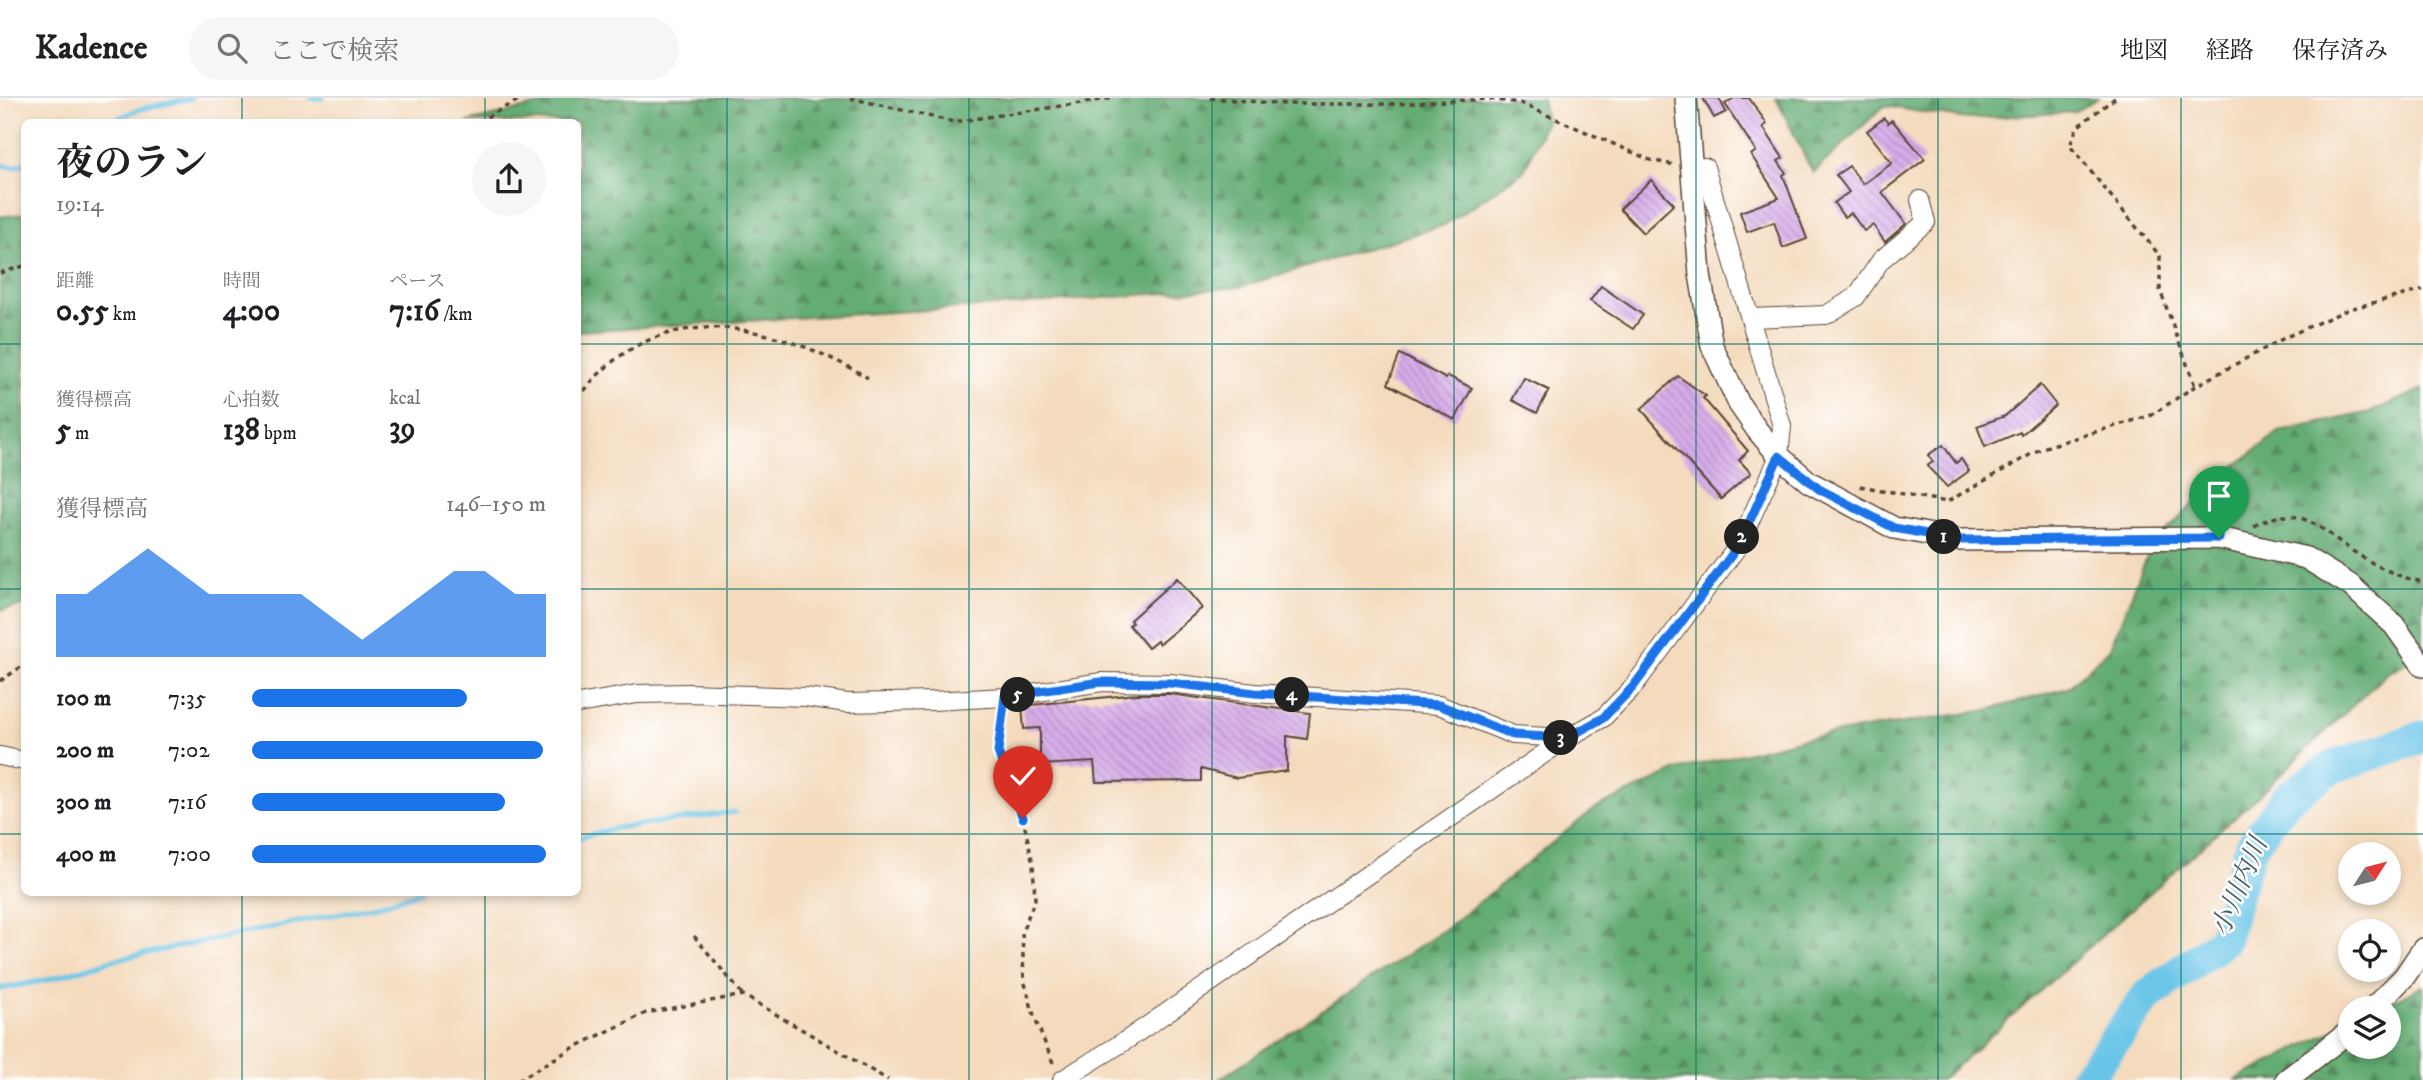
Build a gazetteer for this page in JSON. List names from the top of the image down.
{
  "water": ["小川内川"],
  "north": "top right",
  "page": {
    "header": "Kadence",
    "search": "ここで検索",
    "nav": ["地図", "経路", "保存済み"],
    "heading": ["夜のラン", "19:14"],
    "stats": [
      ["距離", "0.55 km"],
      ["時間", "4:00"],
      ["ペース", "7:16 /km"],
      ["獲得標高", "5 m"],
      ["心拍数", "138 bpm"],
      ["kcal", "39"]
    ],
    "chart": ["獲得標高", "146–150 m"],
    "pins": [
      "1",
      "2",
      "4",
      "5",
      "3"
    ],
    "list": [
      {
        "name": "100 m",
        "note": "7:35"
      },
      {
        "name": "200 m",
        "note": "7:02"
      },
      {
        "name": "300 m",
        "note": "7:16"
      },
      {
        "name": "400 m",
        "note": "7:00"
      }
    ]
  }
}
